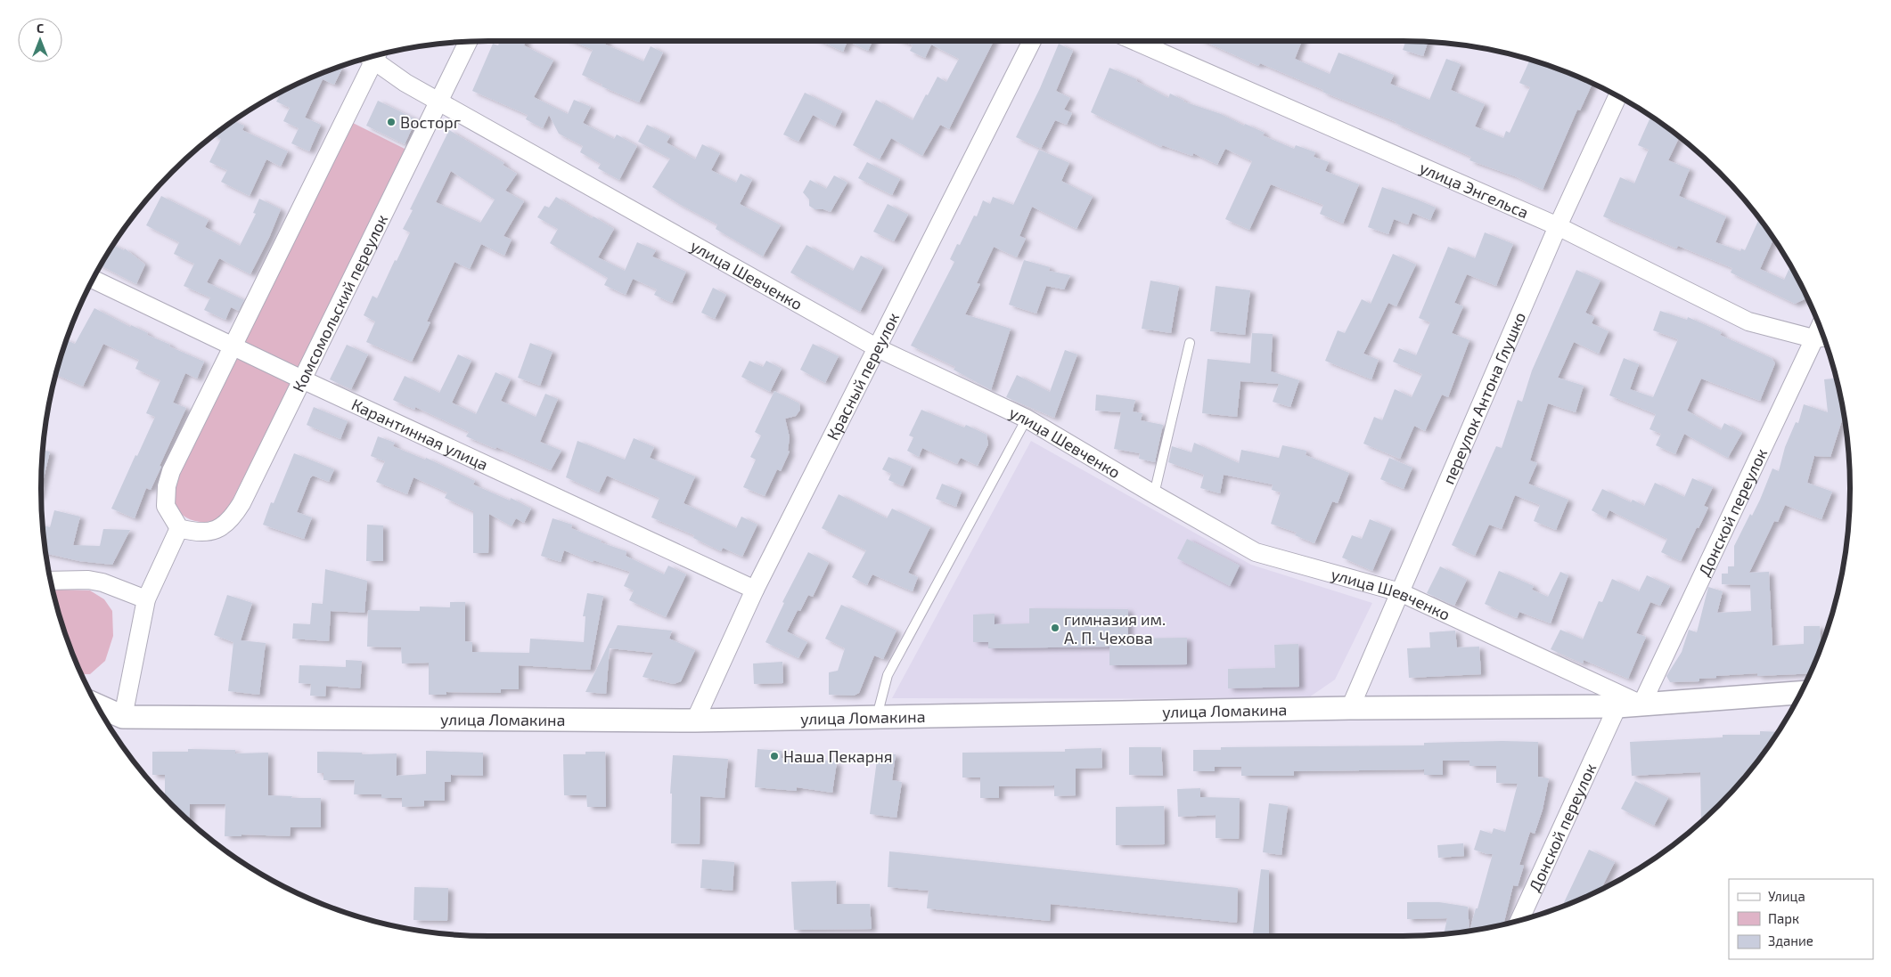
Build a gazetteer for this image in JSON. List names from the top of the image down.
{
  "streets": {
    "street": [
      "улица Энгельса",
      "улица Шевченко",
      "Комсомольский переулок",
      "Красный переулок",
      "переулок Антона Глушко",
      "Карантинная улица",
      "Донской переулок",
      "улица Ломакина"
    ]
  },
  "crossings": [
    ["улица Энгельса", "переулок Антона Глушко"],
    ["улица Энгельса", "Донской переулок"],
    ["улица Шевченко", "Комсомольский переулок"],
    ["улица Шевченко", "Красный переулок"],
    ["улица Шевченко", "переулок Антона Глушко"],
    ["улица Шевченко", "Донской переулок"],
    ["улица Шевченко", "улица Ломакина"],
    ["Комсомольский переулок", "Карантинная улица"],
    ["Красный переулок", "Карантинная улица"],
    ["Красный переулок", "улица Ломакина"],
    ["переулок Антона Глушко", "улица Ломакина"],
    ["Донской переулок", "улица Ломакина"]
  ],
  "places": ["Восторг", "гимназия им. А. П. Чехова", "Наша Пекарня"],
  "legend": ["Улица", "Парк", "Здание"],
  "north": "top"
}
